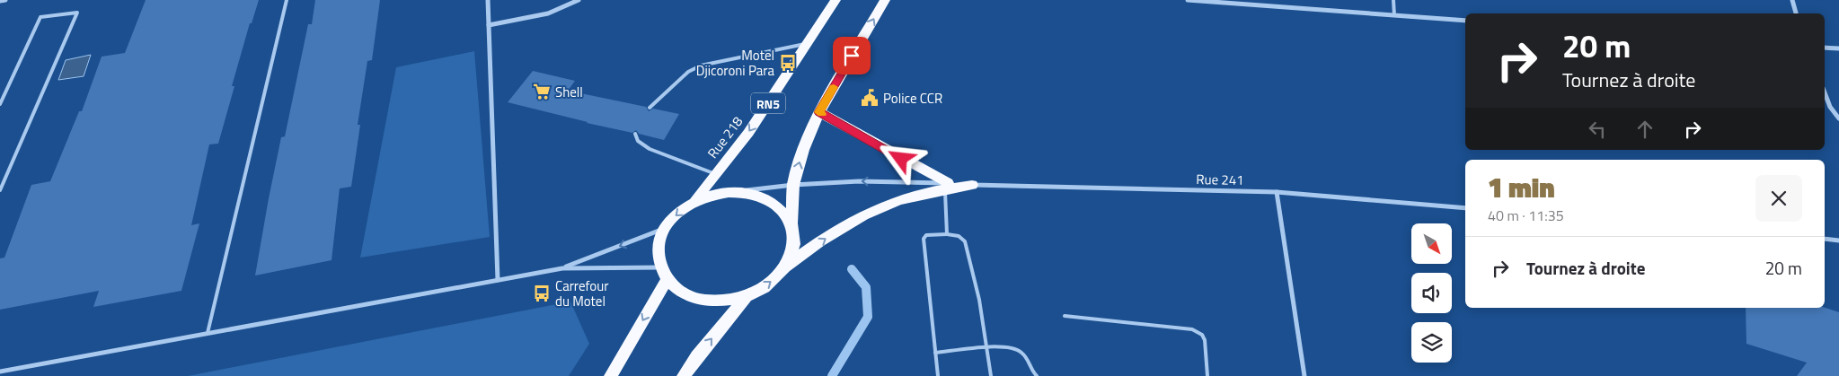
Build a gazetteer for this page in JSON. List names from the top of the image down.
{
  "streets": {
    "highway": ["RN5", "Rue 218"],
    "street": ["Rue 241"]
  },
  "crossings": [
    ["RN5", "Rue 218"]
  ],
  "places": {
    "bus stop": ["Motel Djicoroni Para", "Carrefour du Motel"],
    "supermarket": ["Shell"],
    "public building": ["Police CCR"]
  },
  "north": "bottom right",
  "page": {
    "turn": ["20 m", "Tournez à droite"],
    "heading": ["1 min", "40 m · 11:35"],
    "list": [
      {
        "name": "Tournez à droite",
        "value": "20 m"
      }
    ]
  }
}
